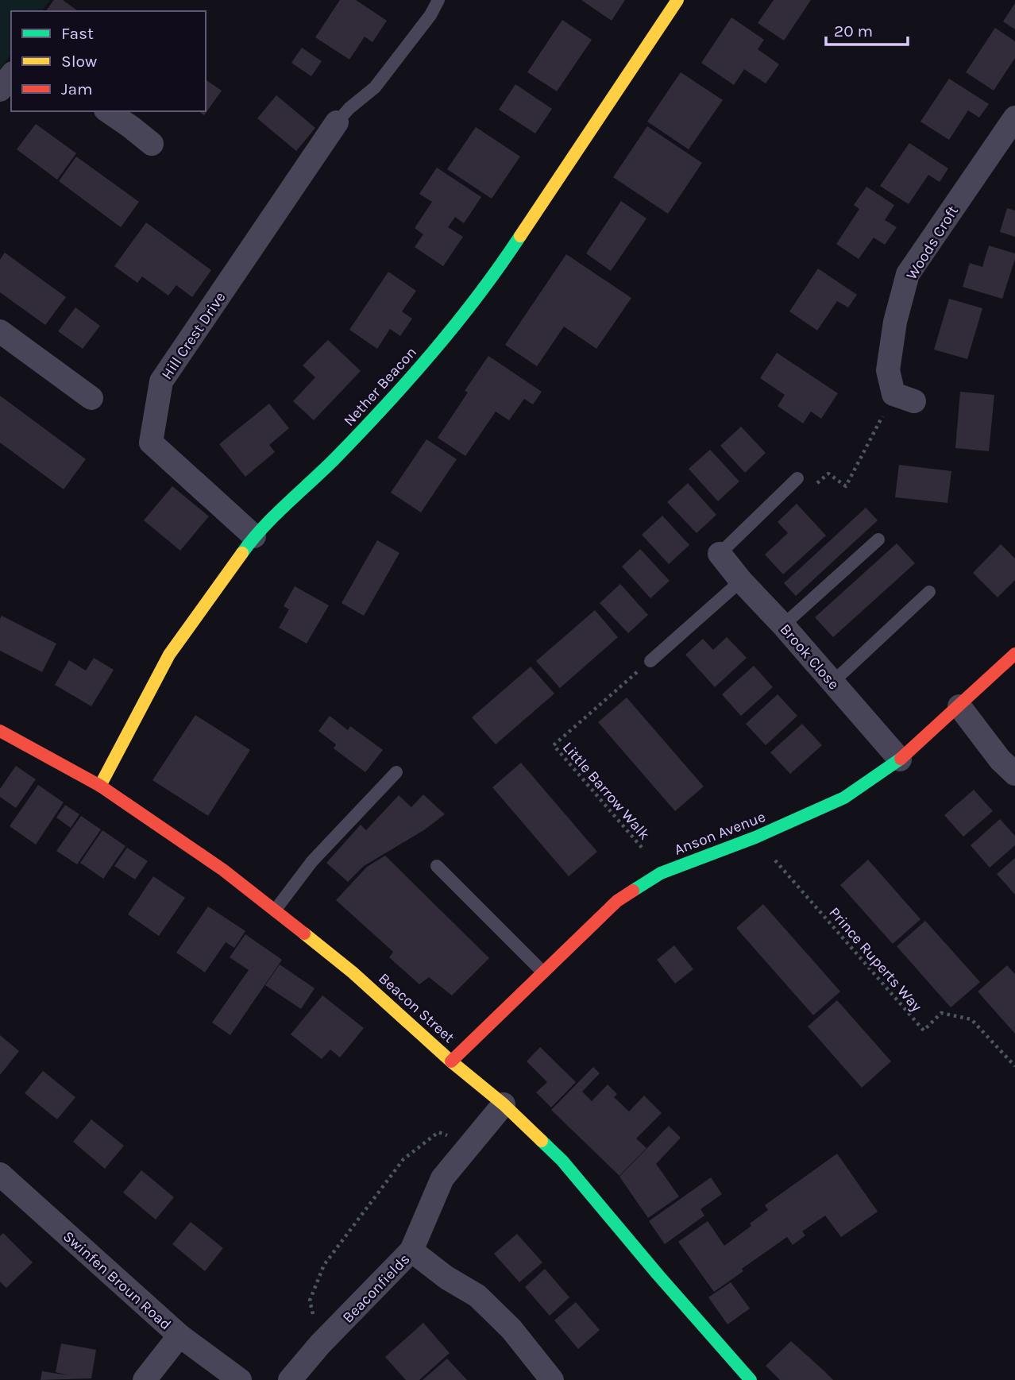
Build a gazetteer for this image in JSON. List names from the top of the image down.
{
  "streets": {
    "street": [
      "Woods Croft",
      "Hill Crest Drive",
      "Nether Beacon",
      "Brook Close",
      "Anson Avenue",
      "Beacon Street",
      "Swinfen Broun Road",
      "Beaconfields"
    ],
    "path": ["Little Barrow Walk", "Prince Ruperts Way"]
  },
  "crossings": [
    ["Hill Crest Drive", "Nether Beacon"],
    ["Nether Beacon", "Beacon Street"],
    ["Brook Close", "Anson Avenue"],
    ["Little Barrow Walk", "Anson Avenue"],
    ["Anson Avenue", "Prince Ruperts Way"],
    ["Anson Avenue", "Beacon Street"],
    ["Beacon Street", "Beaconfields"]
  ],
  "legend": ["Fast", "Slow", "Jam"],
  "scale_bar": "20 m"
}
